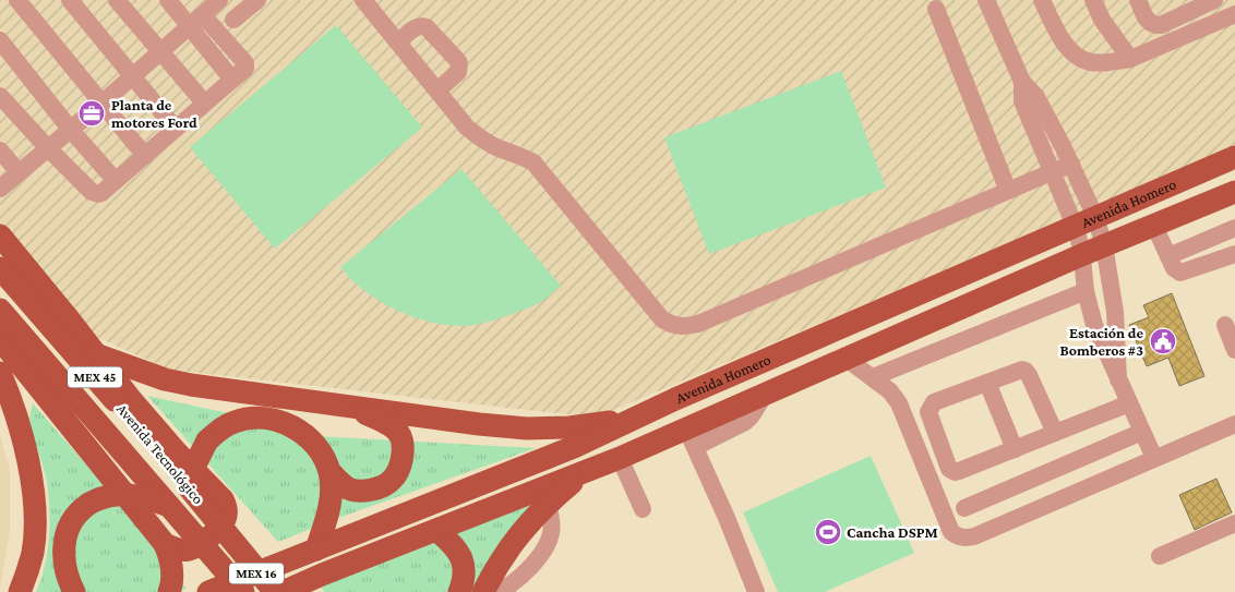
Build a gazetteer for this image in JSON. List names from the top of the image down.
{
  "streets": {
    "main road": [
      "Avenida Homero",
      "MEX 45",
      "Avenida Tecnológico",
      "MEX 16"
    ]
  },
  "places": {
    "office": ["Planta de motores Ford"],
    "public building": ["Estación de Bomberos #3"],
    "sports": ["Cancha DSPM"]
  }
}
